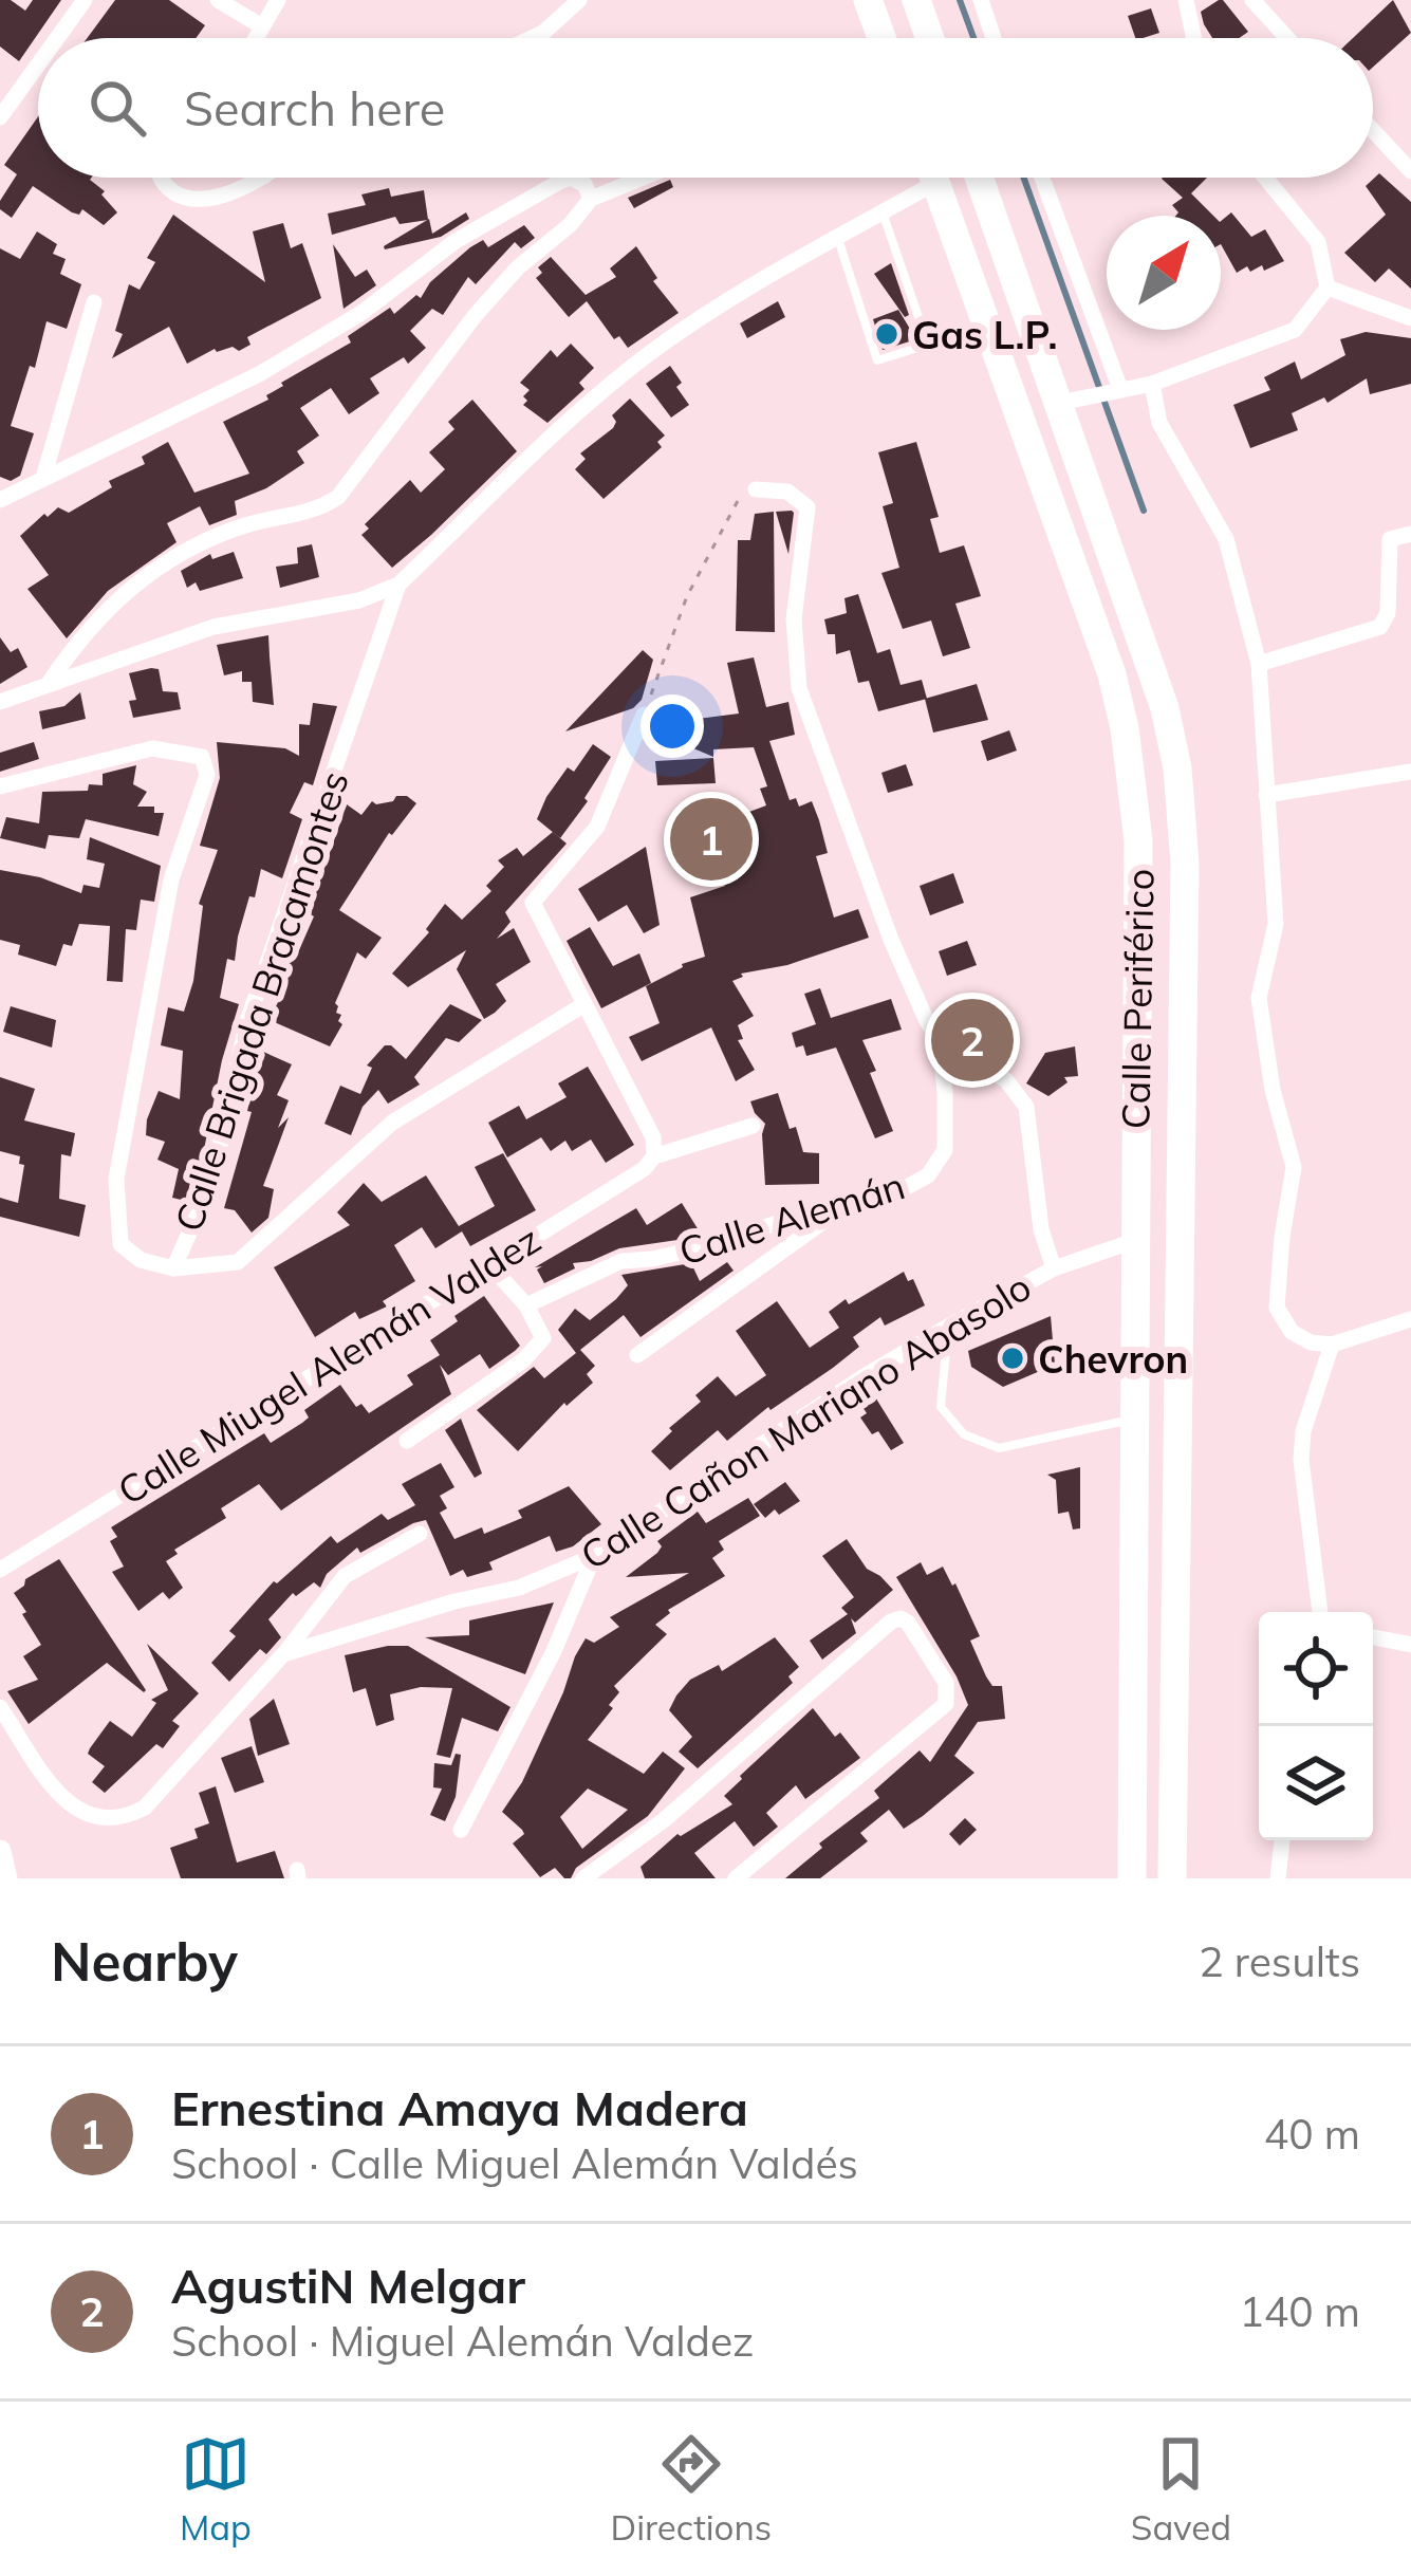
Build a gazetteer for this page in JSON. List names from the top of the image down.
{
  "streets": {
    "highway": ["Calle Periférico"],
    "street": [
      "Calle Brigada Bracamontes",
      "Calle Alemán",
      "Calle Miugel Alemán Valdez",
      "Calle Cañon Mariano Abasolo"
    ]
  },
  "crossings": [
    ["Calle Periférico", "Calle Cañon Mariano Abasolo"]
  ],
  "places": ["Gas L.P.", "Chevron"],
  "north": "top right",
  "page": {
    "search": "Search here",
    "pins": ["1", "2"],
    "heading": ["Nearby", "2 results"],
    "list": [
      {
        "mark": "1",
        "name": "Ernestina Amaya Madera",
        "note": "School · Calle Miguel Alemán Valdés",
        "value": "40 m"
      },
      {
        "mark": "2",
        "name": "AgustiN Melgar",
        "note": "School · Miguel Alemán Valdez",
        "value": "140 m"
      }
    ],
    "nav": ["Map", "Directions", "Saved"]
  }
}
